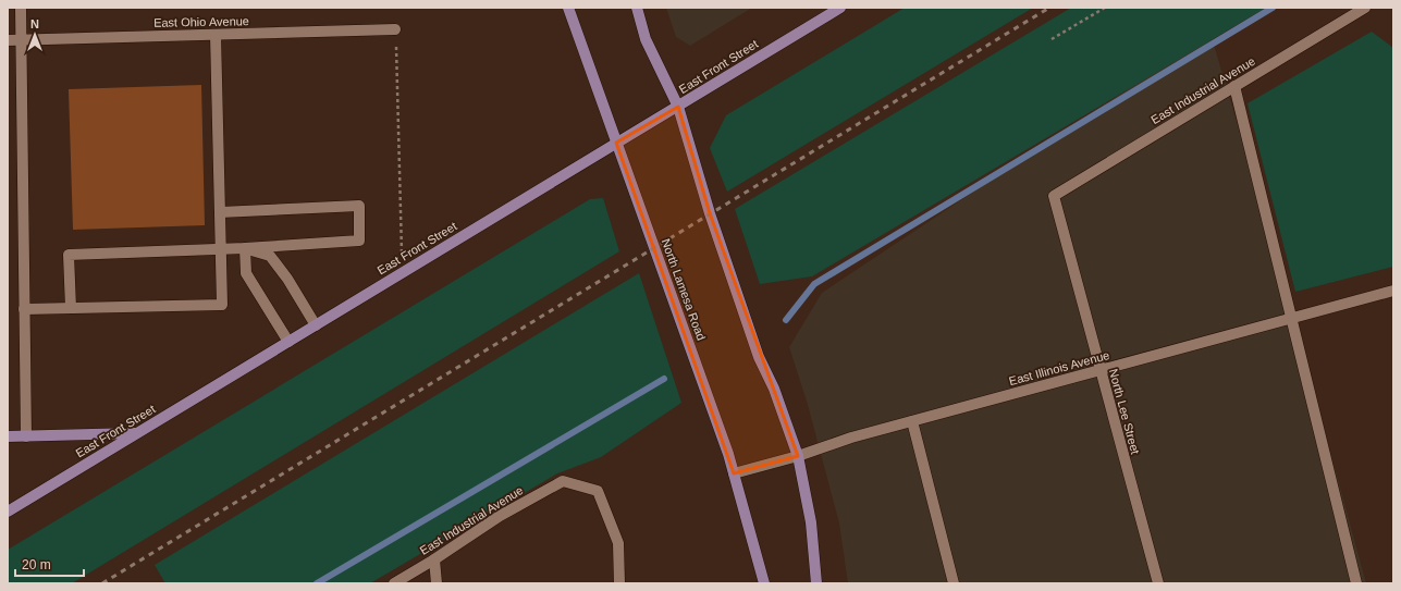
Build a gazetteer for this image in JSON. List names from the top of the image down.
{
  "streets": {
    "main road": ["East Front Street", "North Lamesa Road"],
    "street": [
      "East Ohio Avenue",
      "East Industrial Avenue",
      "East Illinois Avenue",
      "North Lee Street"
    ]
  },
  "crossings": [
    ["East Front Street", "North Lamesa Road"],
    ["East Industrial Avenue", "North Lee Street"],
    ["North Lamesa Road", "East Illinois Avenue"],
    ["East Illinois Avenue", "North Lee Street"]
  ],
  "scale_bar": "20 m",
  "north": "top"
}
